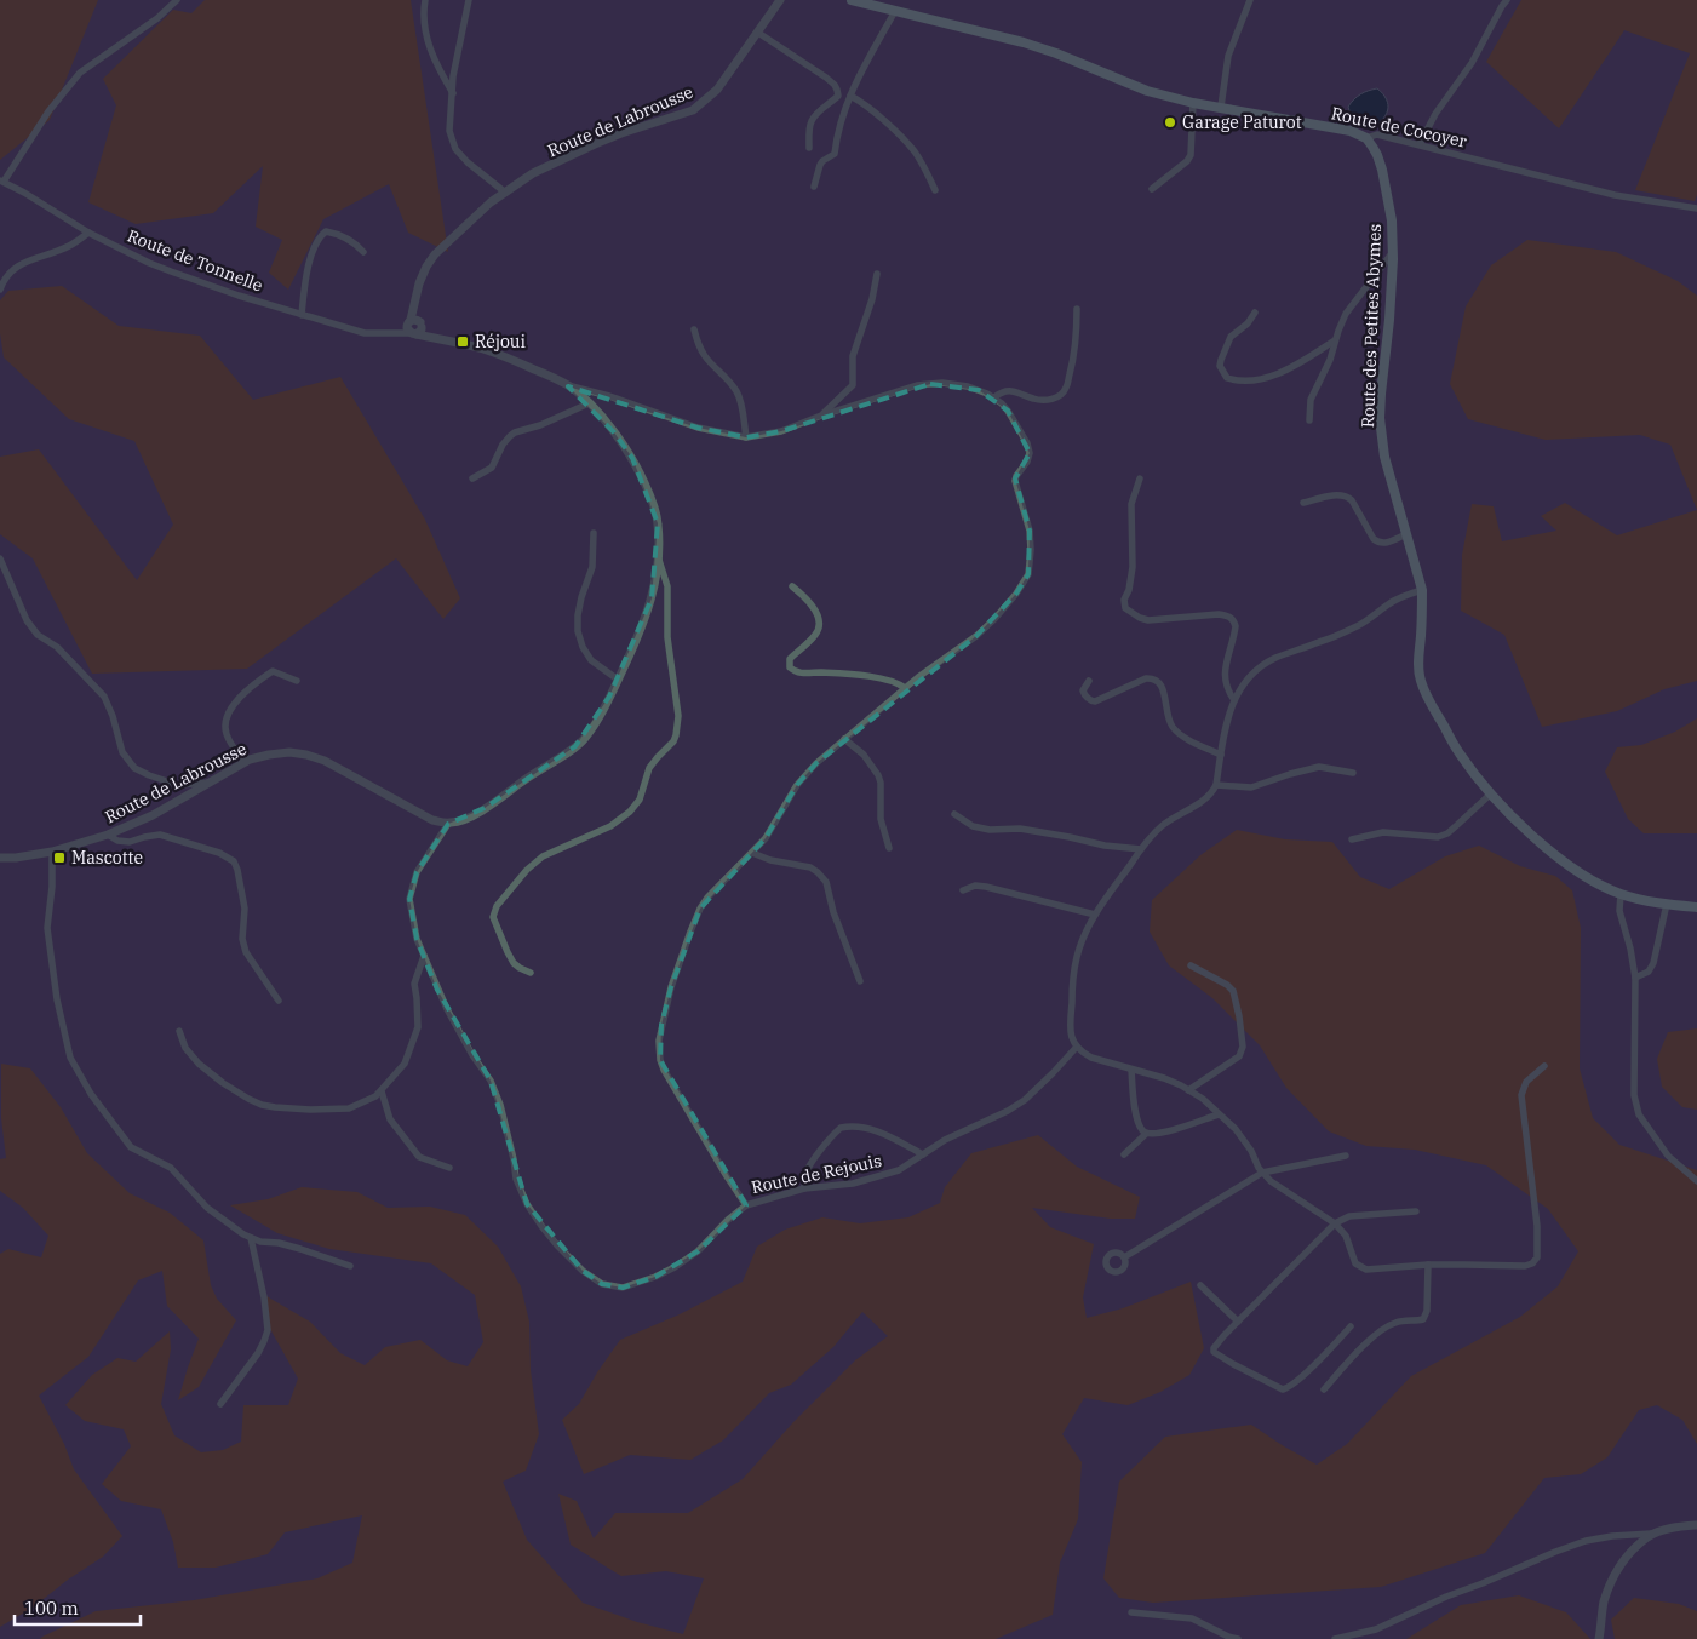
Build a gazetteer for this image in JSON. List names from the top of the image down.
{
  "streets": {
    "main road": ["Route de Cocoyer", "Route des Petites Abymes"],
    "street": ["Route de Labrousse", "Route de Tonnelle", "Route de Rejouis"]
  },
  "crossings": [
    ["Route de Labrousse", "Route de Tonnelle"],
    ["Route de Labrousse", "Route de Rejouis"],
    ["Route de Cocoyer", "Route des Petites Abymes"]
  ],
  "places": {
    "other": ["Garage Paturot"],
    "transit": ["Réjoui", "Mascotte"]
  },
  "scale_bar": "100 m"
}
